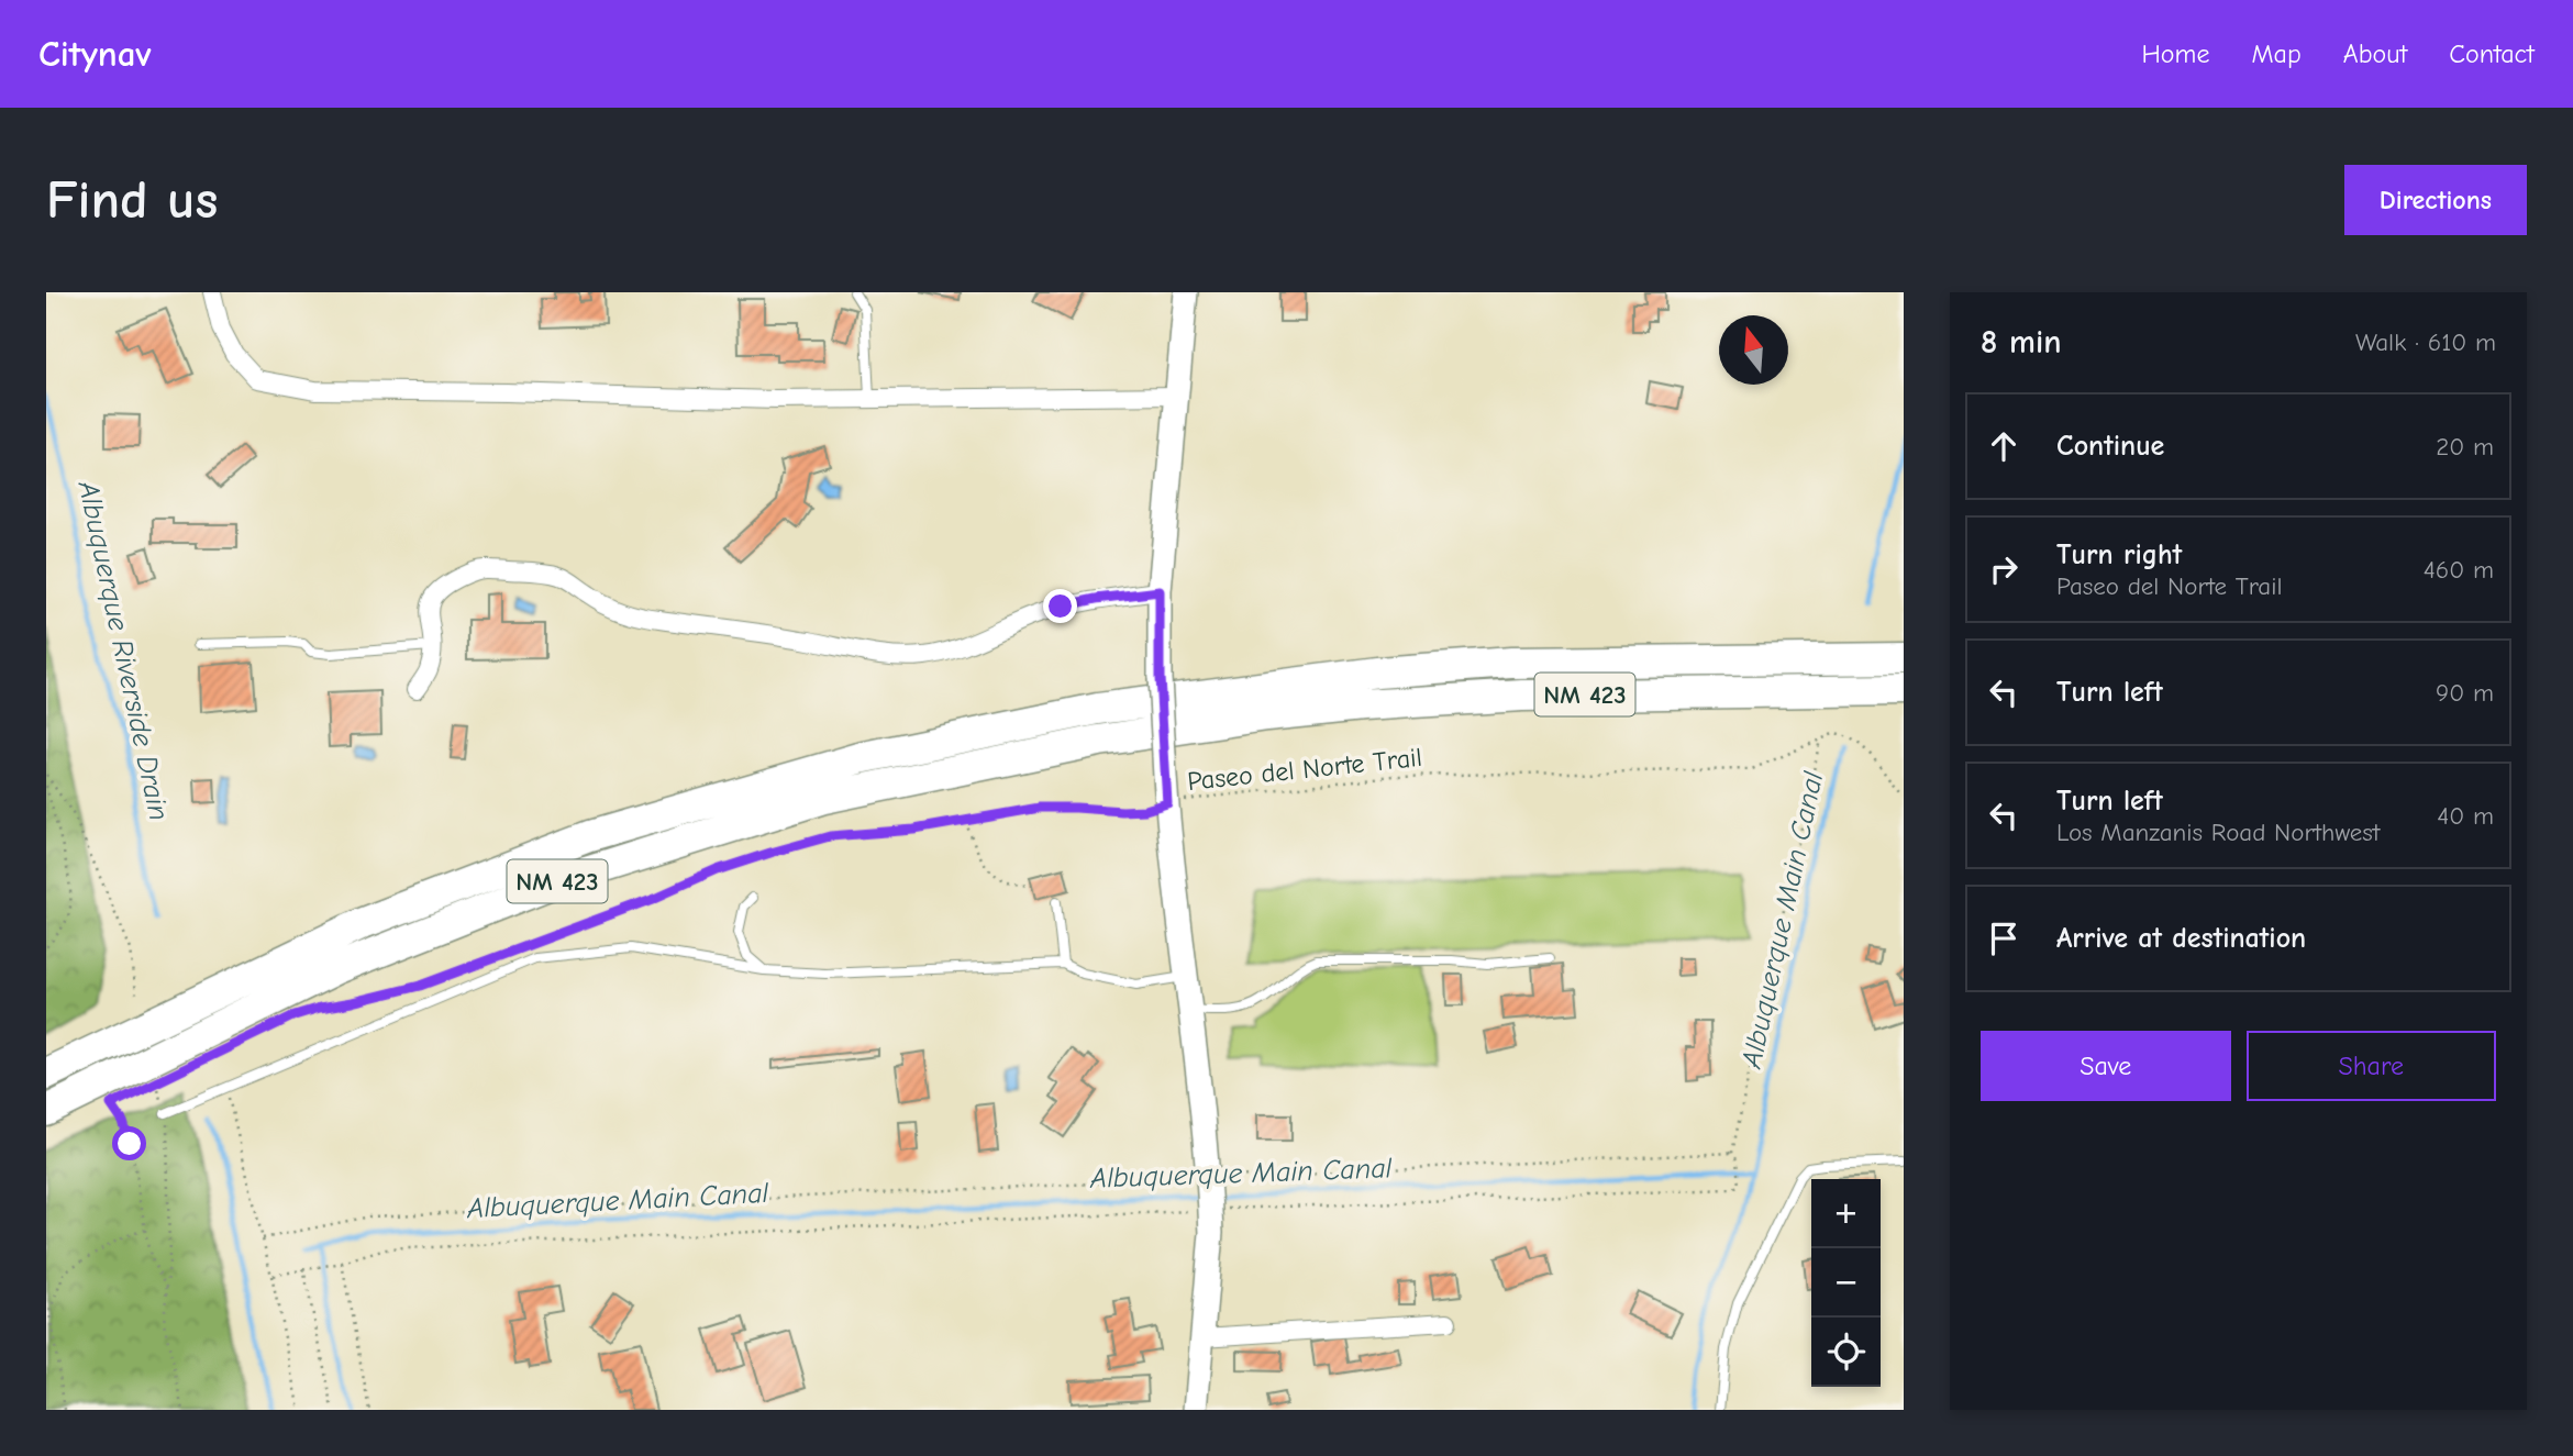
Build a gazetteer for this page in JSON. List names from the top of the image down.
{
  "streets": {
    "highway": ["NM 423"],
    "path": ["Paseo del Norte Trail"]
  },
  "water": ["Albuquerque Riverside Drain", "Albuquerque Main Canal"],
  "north": "top",
  "page": {
    "header": "Citynav",
    "nav": [
      "Home",
      "Map",
      "About",
      "Contact"
    ],
    "buttons": [
      "Directions",
      ["Save", "Share"]
    ],
    "title": "Find us",
    "heading": ["8 min", "Walk · 610 m"],
    "list": [
      ["Continue", "20 m"],
      ["Turn right", "Paseo del Norte Trail", "460 m"],
      ["Turn left", "90 m"],
      ["Turn left", "Los Manzanis Road Northwest", "40 m"],
      "Arrive at destination"
    ],
    "map_buttons": ["+", "−"]
  }
}
